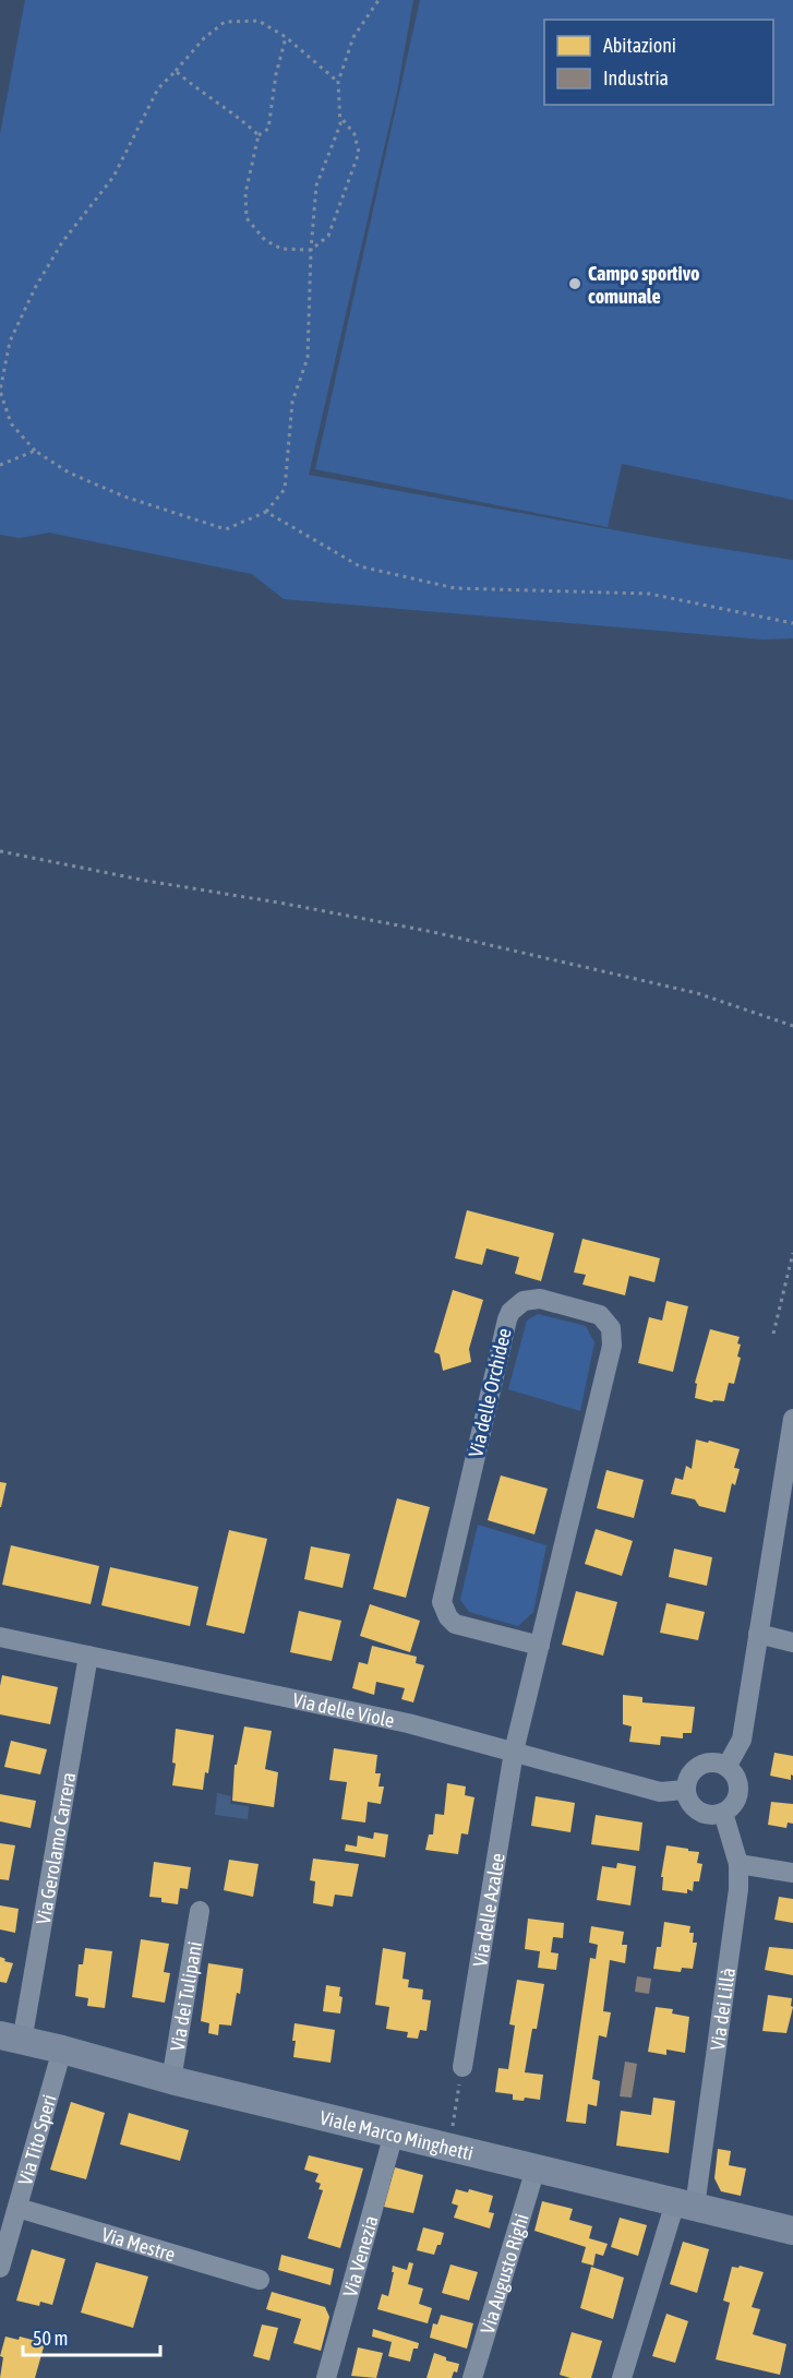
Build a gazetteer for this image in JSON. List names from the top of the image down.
{
  "streets": {
    "street": [
      "Via delle Orchidee",
      "Via delle Viole",
      "Via Gerolamo Carrera",
      "Via delle Azalee",
      "Via dei Tulipani",
      "Via dei Lillà",
      "Viale Marco Minghetti",
      "Via Tito Speri",
      "Via Mestre",
      "Via Venezia",
      "Via Augusto Righi"
    ]
  },
  "crossings": [
    ["Via delle Orchidee", "Via delle Viole"],
    ["Via delle Orchidee", "Via delle Azalee"],
    ["Via delle Viole", "Via Gerolamo Carrera"],
    ["Via delle Viole", "Via delle Azalee"],
    ["Via delle Viole", "Via dei Lillà"],
    ["Via Gerolamo Carrera", "Viale Marco Minghetti"],
    ["Via dei Tulipani", "Viale Marco Minghetti"],
    ["Via dei Lillà", "Viale Marco Minghetti"],
    ["Viale Marco Minghetti", "Via Tito Speri"],
    ["Viale Marco Minghetti", "Via Venezia"],
    ["Viale Marco Minghetti", "Via Augusto Righi"],
    ["Via Tito Speri", "Via Mestre"]
  ],
  "places": ["Campo sportivo comunale"],
  "legend": ["Abitazioni", "Industria"],
  "scale_bar": "50 m"
}
